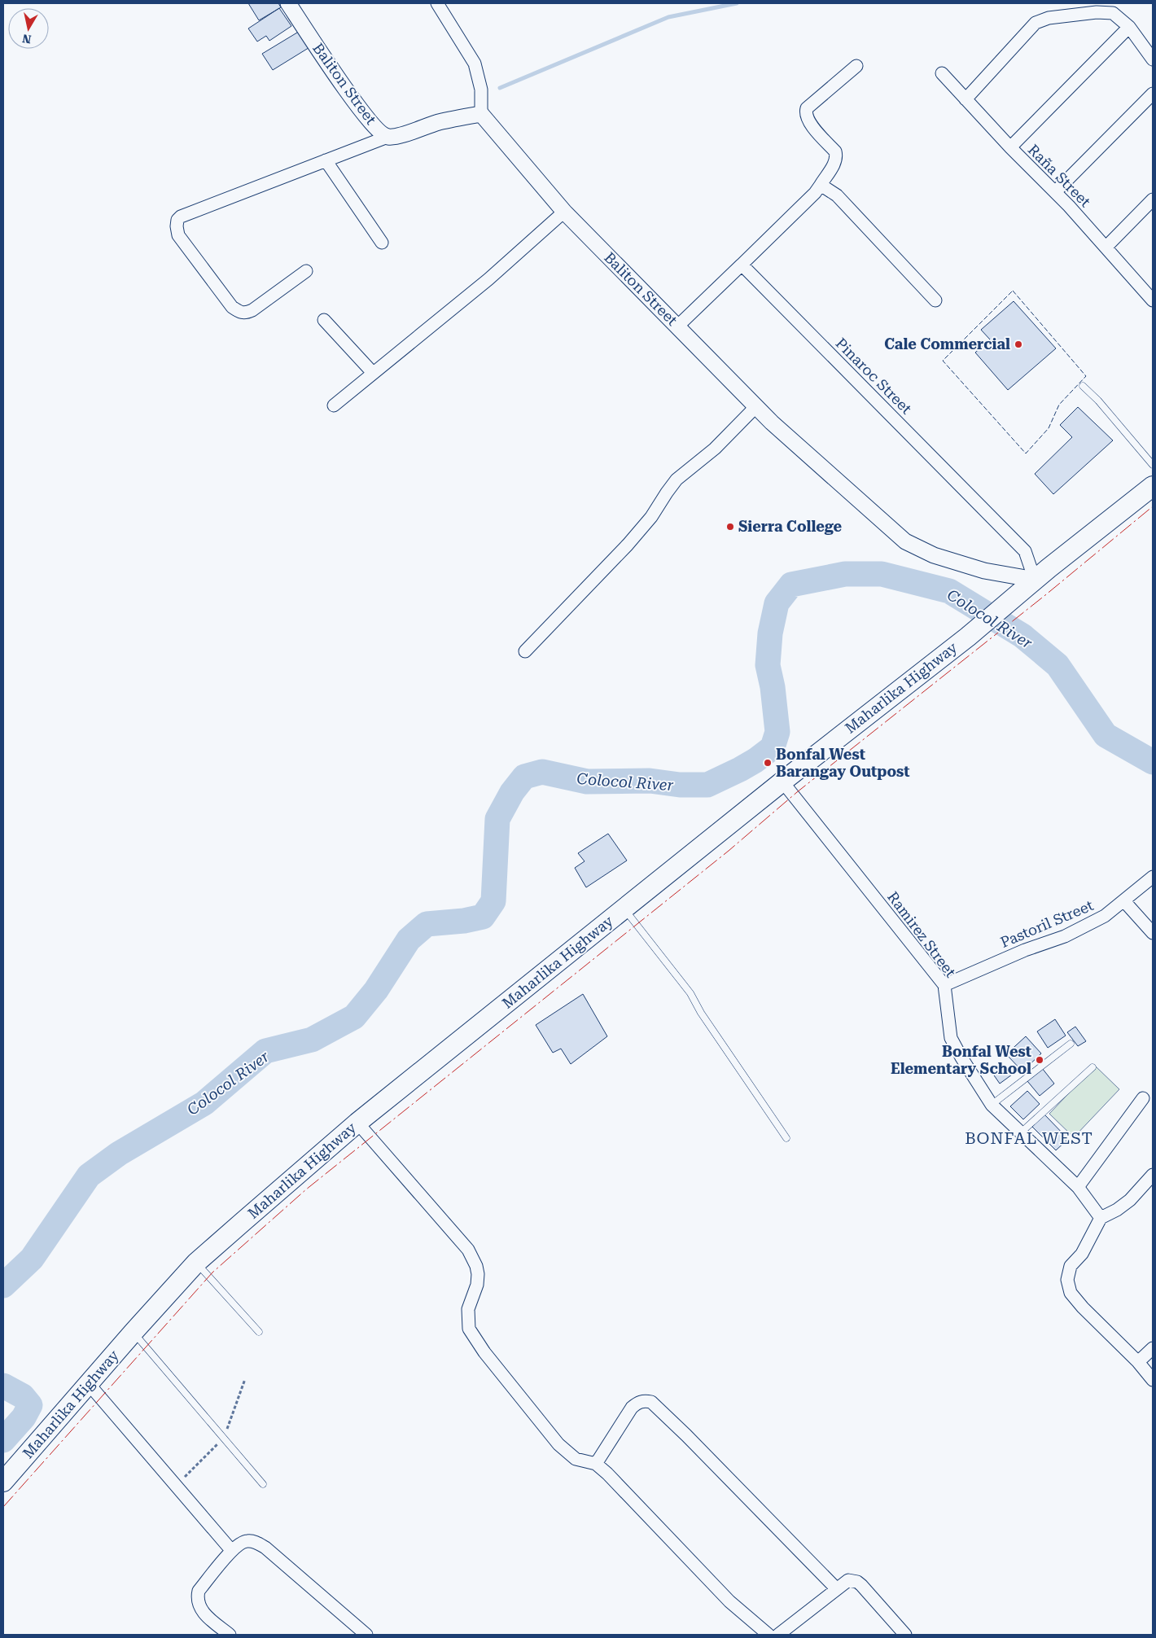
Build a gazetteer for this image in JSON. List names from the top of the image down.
{
  "streets": {
    "main road": ["Maharlika Highway"],
    "street": [
      "Baliton Street",
      "Raña Street",
      "Pinaroc Street",
      "Pastoril Street",
      "Ramirez Street"
    ]
  },
  "crossings": [
    ["Baliton Street", "Pinaroc Street"],
    ["Baliton Street", "Maharlika Highway"],
    ["Pinaroc Street", "Maharlika Highway"],
    ["Maharlika Highway", "Ramirez Street"],
    ["Pastoril Street", "Ramirez Street"]
  ],
  "districts": ["BONFAL WEST"],
  "water": ["Colocol River"],
  "places": [
    "Cale Commercial",
    "Sierra College",
    "Bonfal West Barangay Outpost",
    "Bonfal West Elementary School"
  ],
  "north": "bottom"
}
